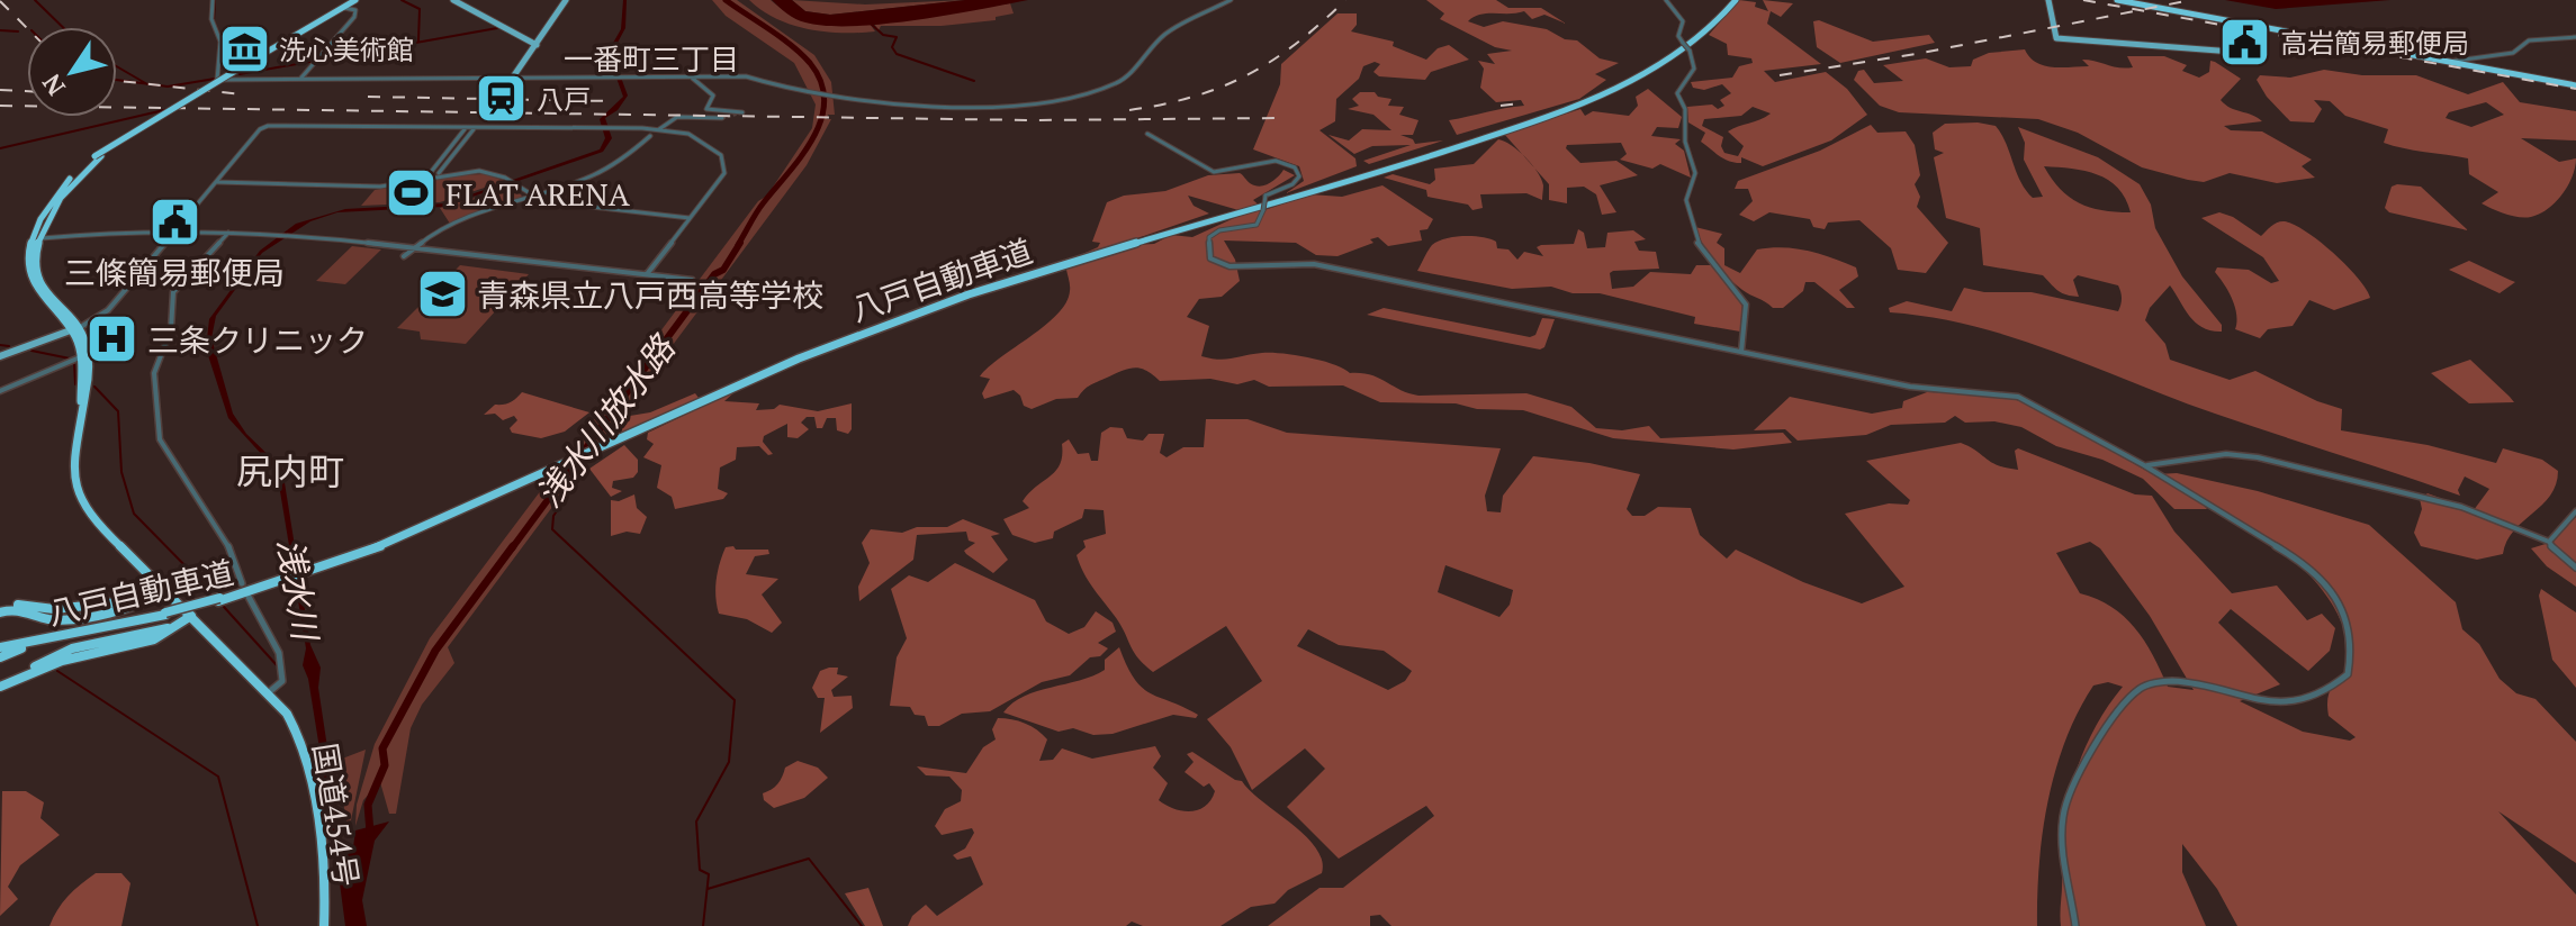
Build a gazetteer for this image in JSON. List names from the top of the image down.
{
  "streets": {
    "highway": ["八戸自動車道", "国道454号"]
  },
  "districts": ["一番町三丁目", "尻内町"],
  "water": ["浅水川放水路", "浅水川"],
  "places": {
    "public building": ["高岩簡易郵便局", "三條簡易郵便局"],
    "museum": ["洗心美術館"],
    "station": ["八戸"],
    "sports": ["FLAT ARENA"],
    "school or university": ["青森県立八戸西高等学校"],
    "hospital": ["三条クリニック"]
  },
  "north": "bottom left"
}
